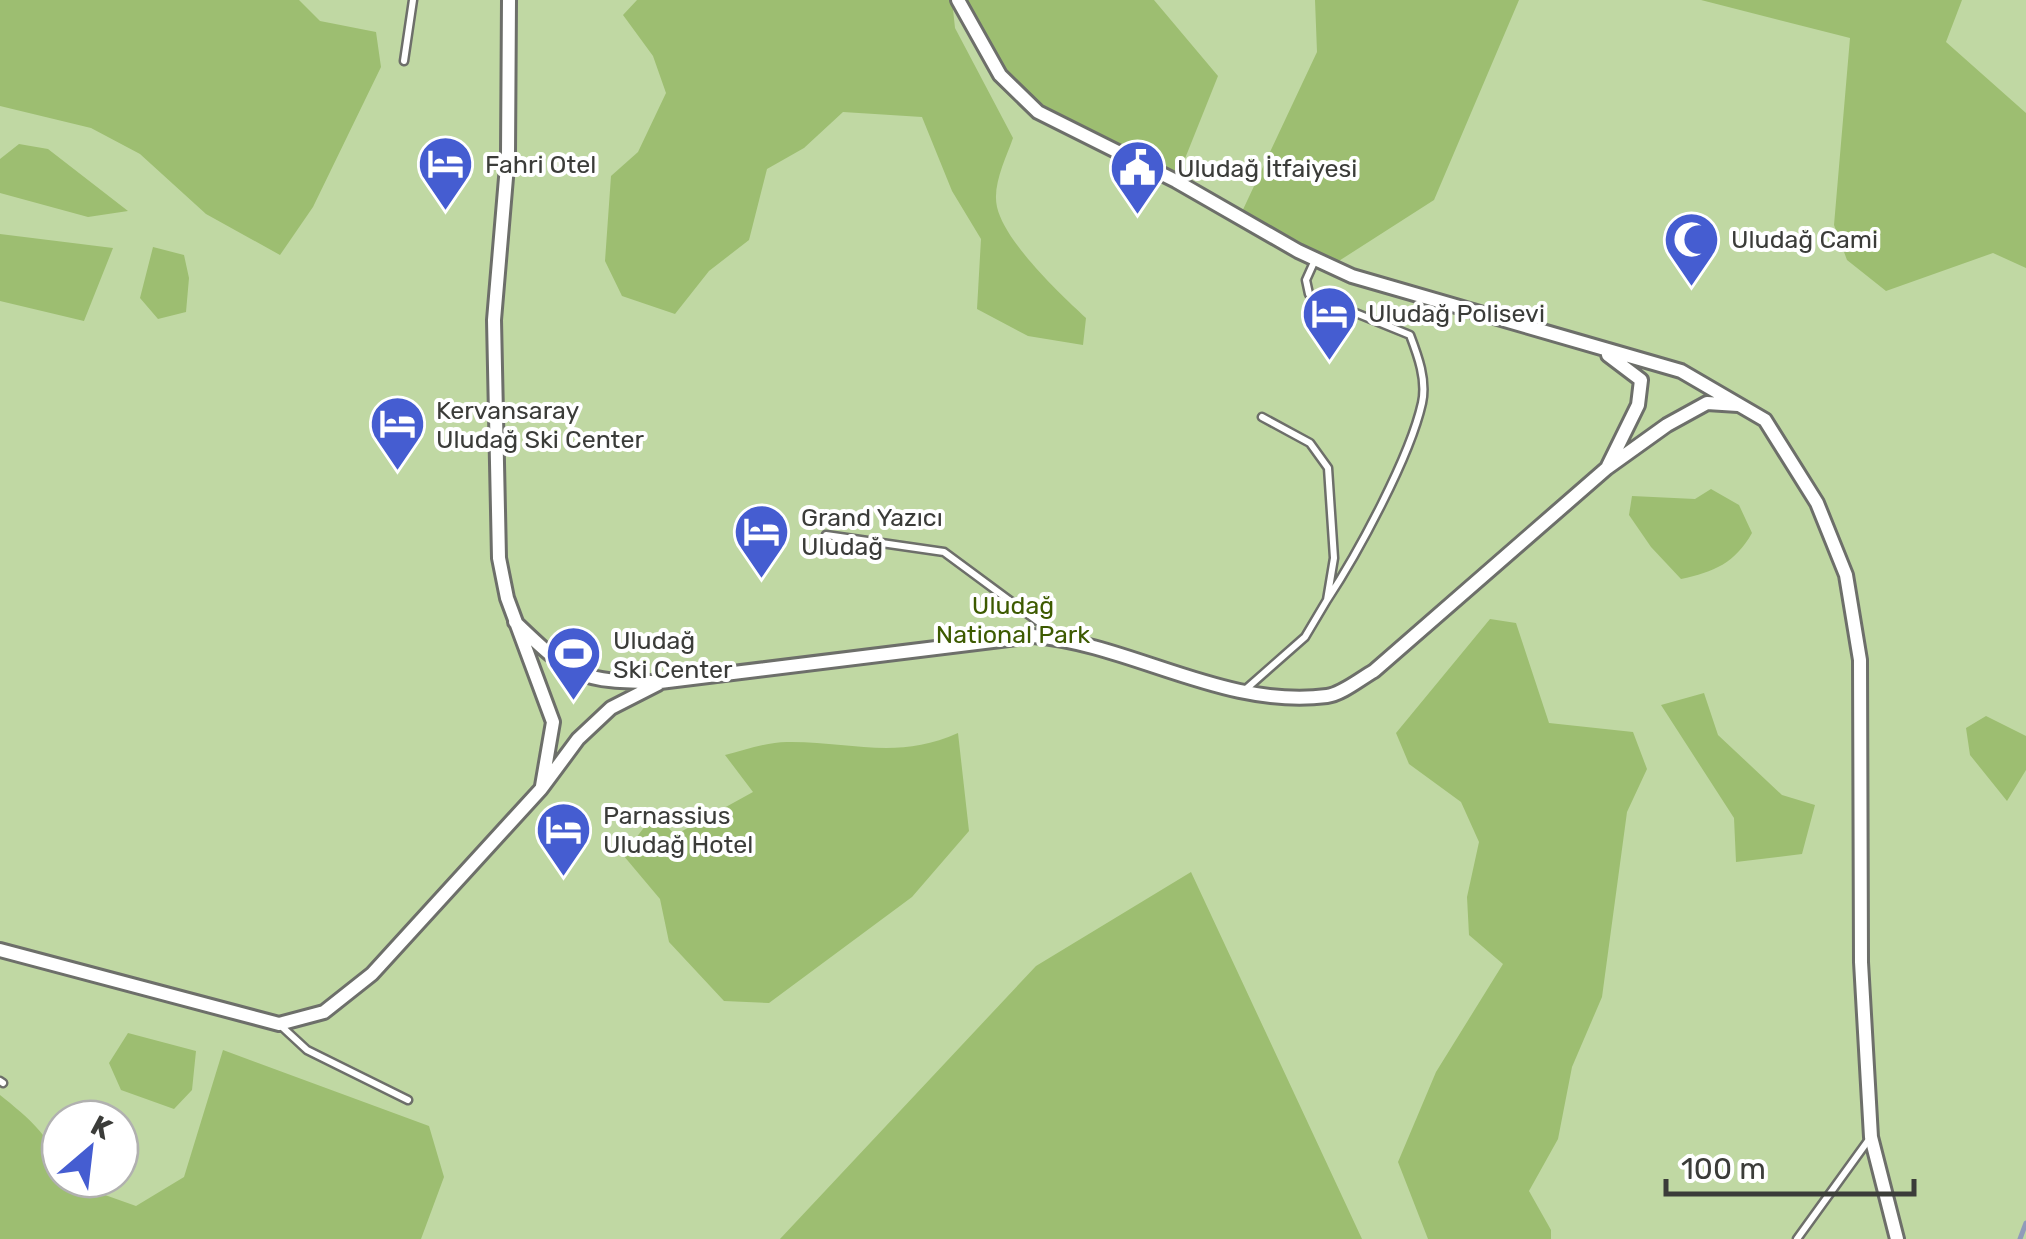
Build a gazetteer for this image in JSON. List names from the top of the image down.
{
  "parks": ["Uludağ National Park"],
  "places": {
    "hotel": [
      "Fahri Otel",
      "Uludağ Polisevi",
      "Kervansaray Uludağ Ski Center",
      "Grand Yazıcı Uludağ",
      "Parnassius Uludağ Hotel"
    ],
    "public building": ["Uludağ İtfaiyesi"],
    "mosque": ["Uludağ Cami"],
    "sports": ["Uludağ Ski Center"]
  },
  "scale_bar": "100 m",
  "north": "top right"
}
